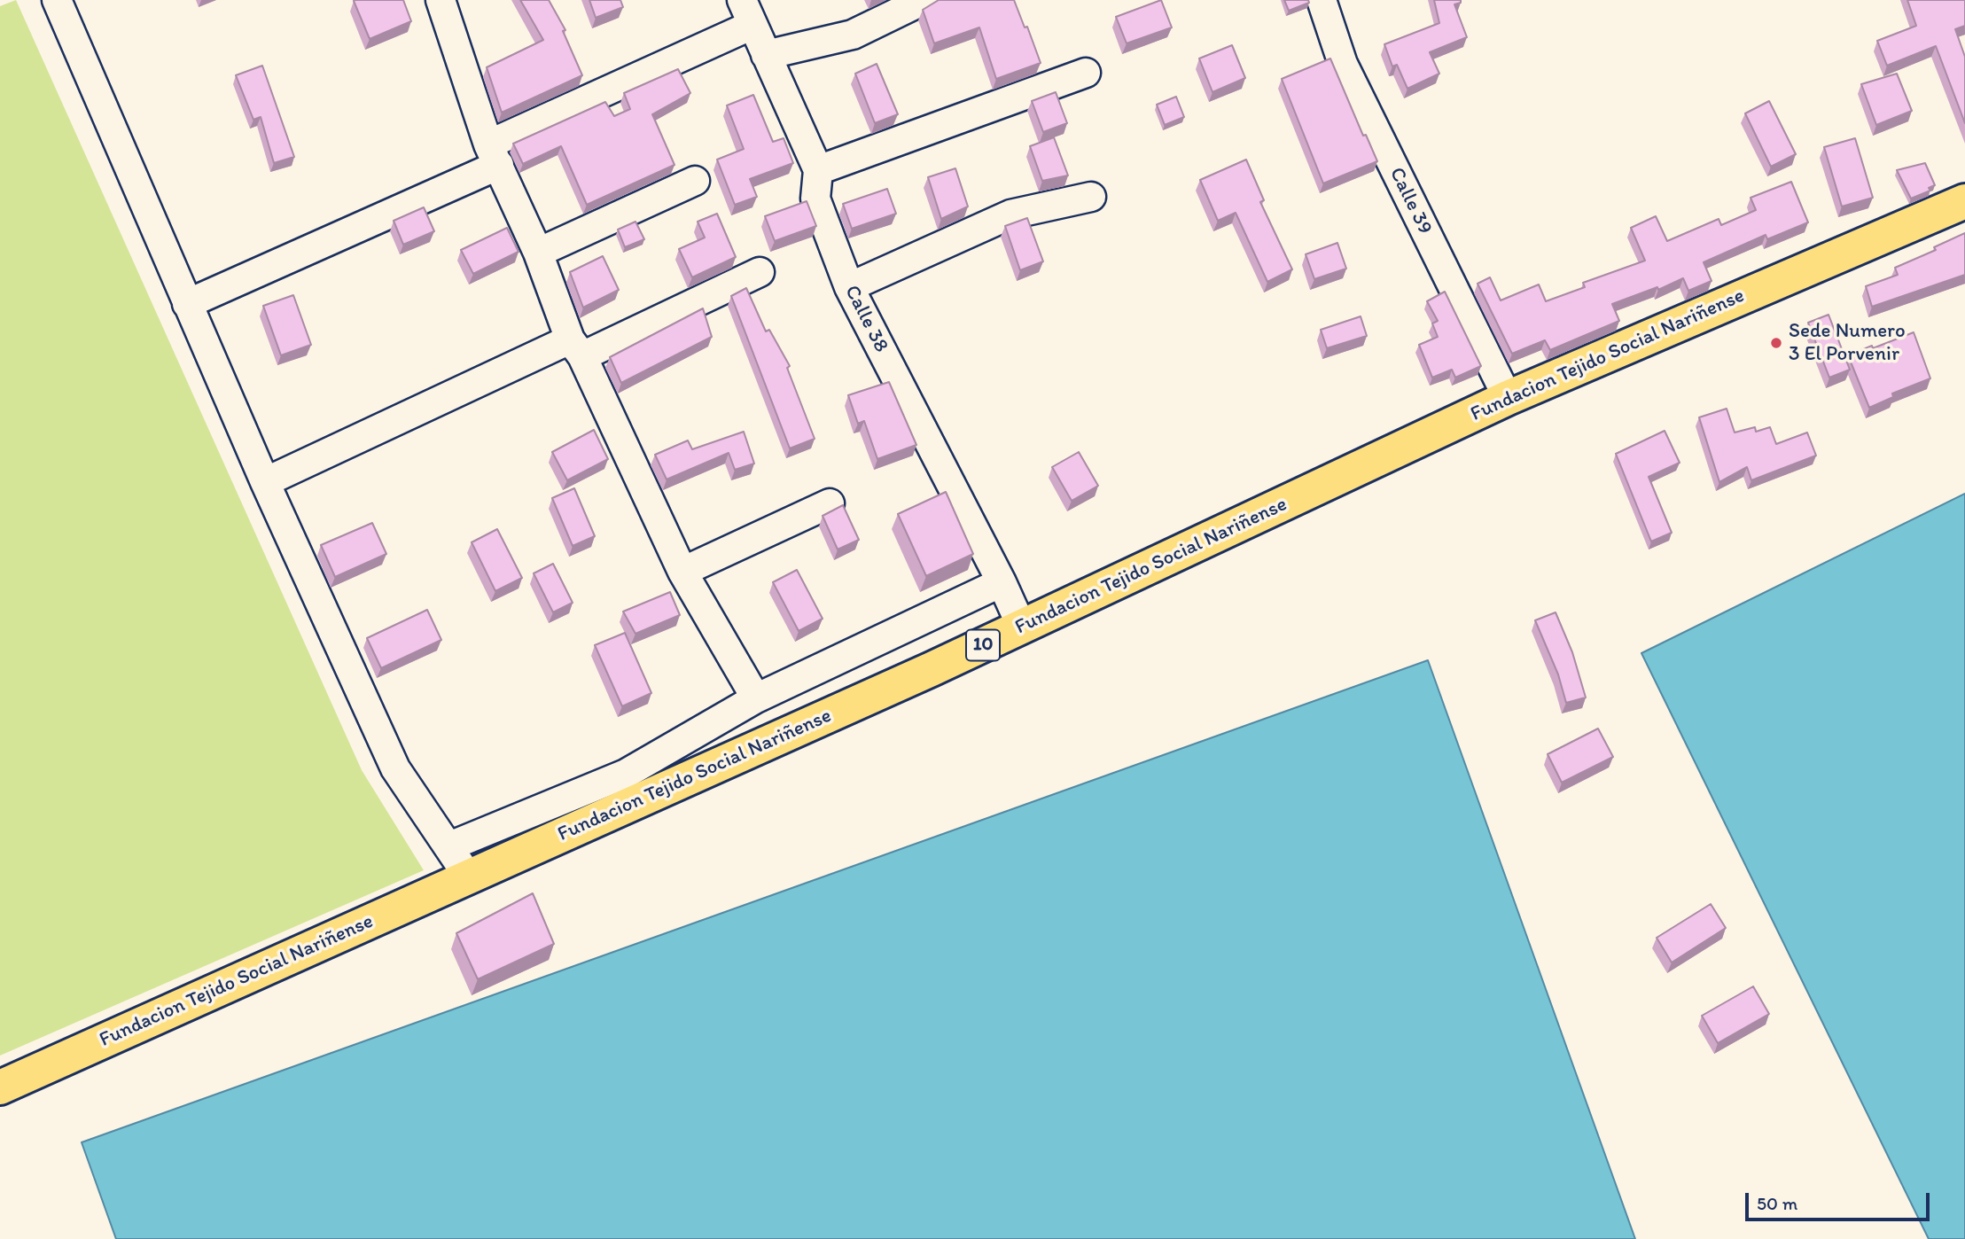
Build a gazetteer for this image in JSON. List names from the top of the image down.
{
  "streets": {
    "main road": ["Fundacion Tejido Social Nariñense", "10"],
    "street": ["Calle 39", "Calle 38"]
  },
  "crossings": [
    ["Calle 39", "Fundacion Tejido Social Nariñense"],
    ["Calle 38", "Fundacion Tejido Social Nariñense"]
  ],
  "places": ["Sede Numero 3 El Porvenir"],
  "scale_bar": "50 m"
}
